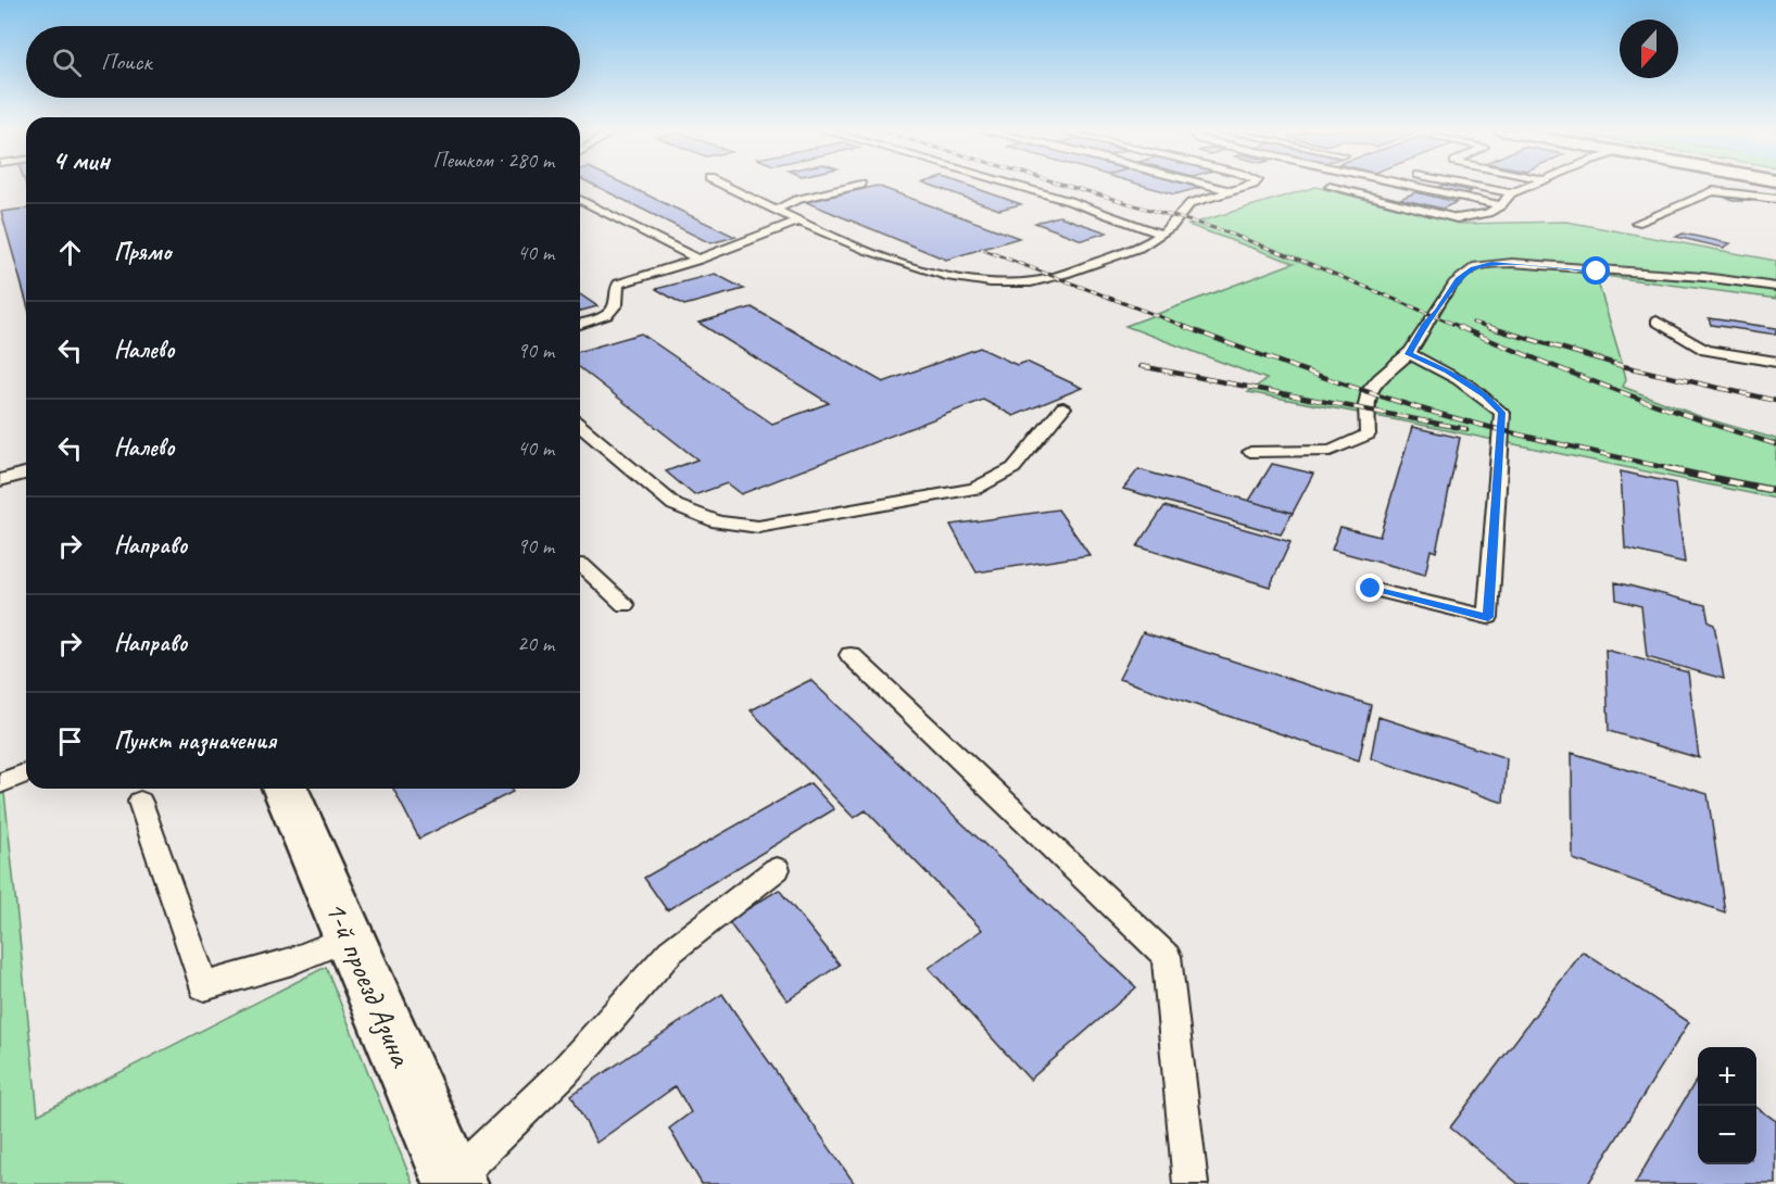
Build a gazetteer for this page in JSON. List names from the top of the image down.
{
  "streets": {
    "street": ["1-й проезд Азина"]
  },
  "north": "bottom",
  "page": {
    "search": "Поиск",
    "heading": ["4 мин", "Пешком · 280 m"],
    "list": [
      ["Прямо", "40 m"],
      ["Налево", "90 m"],
      ["Налево", "40 m"],
      ["Направо", "90 m"],
      ["Направо", "20 m"],
      "Пункт назначения"
    ],
    "map_buttons": ["+", "−"]
  }
}
